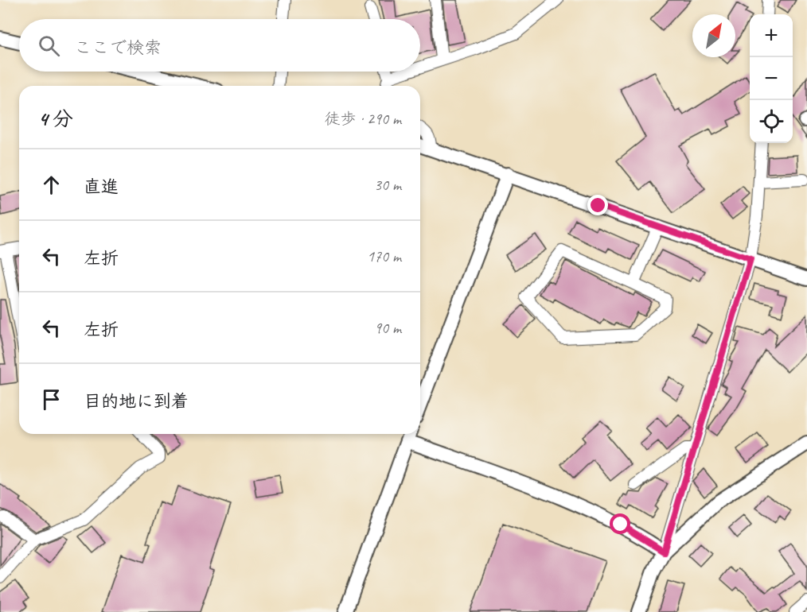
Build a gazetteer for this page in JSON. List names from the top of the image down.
{
  "north": "top right",
  "page": {
    "map_buttons": ["+", "−"],
    "search": "ここで検索",
    "heading": ["4 分", "徒歩 · 290 m"],
    "list": [
      ["直進", "30 m"],
      ["左折", "170 m"],
      ["左折", "90 m"],
      "目的地に到着"
    ]
  }
}
